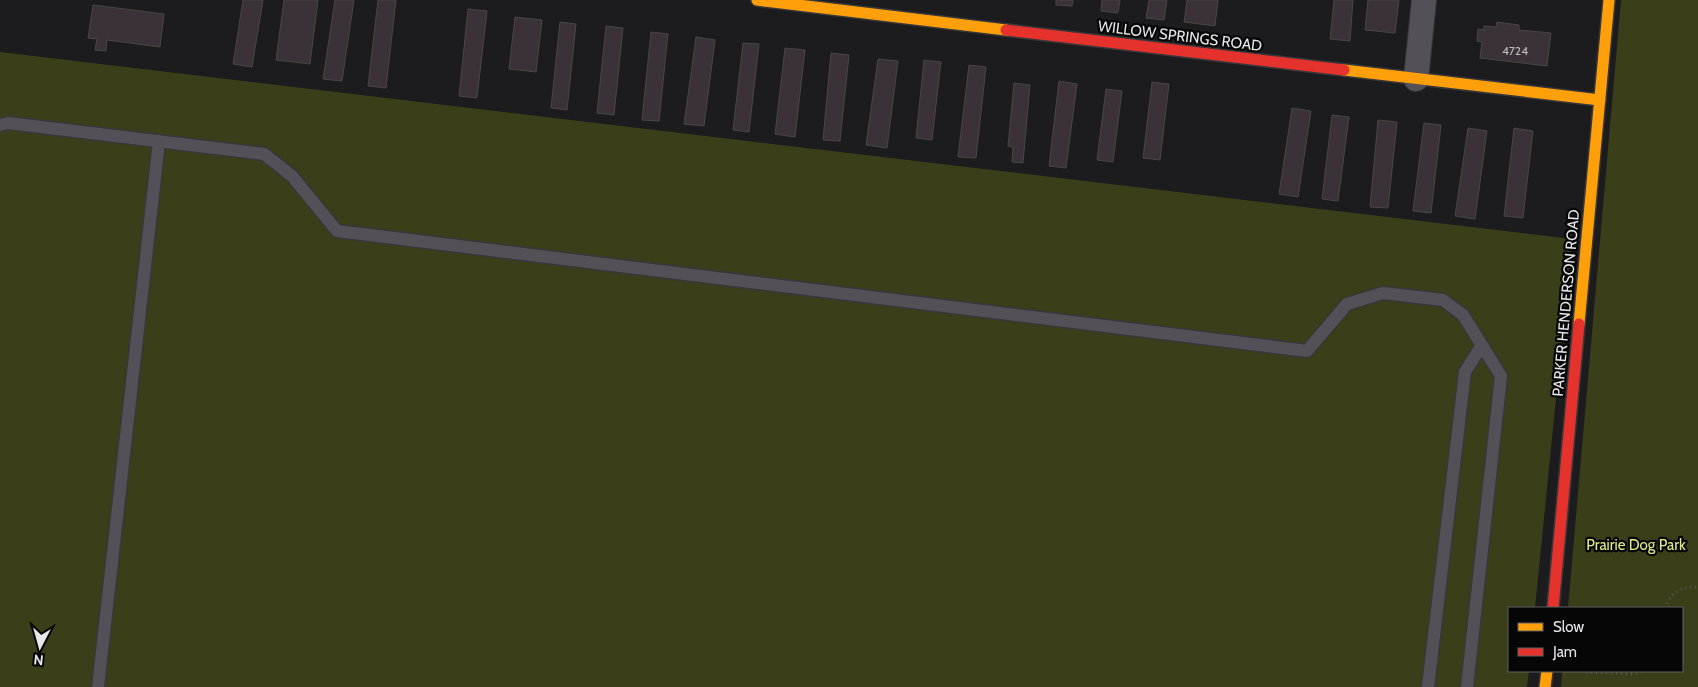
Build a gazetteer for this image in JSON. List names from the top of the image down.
{
  "streets": {
    "street": ["WILLOW SPRINGS ROAD", "PARKER HENDERSON ROAD"]
  },
  "crossings": [
    ["WILLOW SPRINGS ROAD", "PARKER HENDERSON ROAD"]
  ],
  "parks": ["Prairie Dog Park"],
  "house_numbers": ["4724"],
  "legend": ["Slow", "Jam"],
  "north": "bottom"
}
